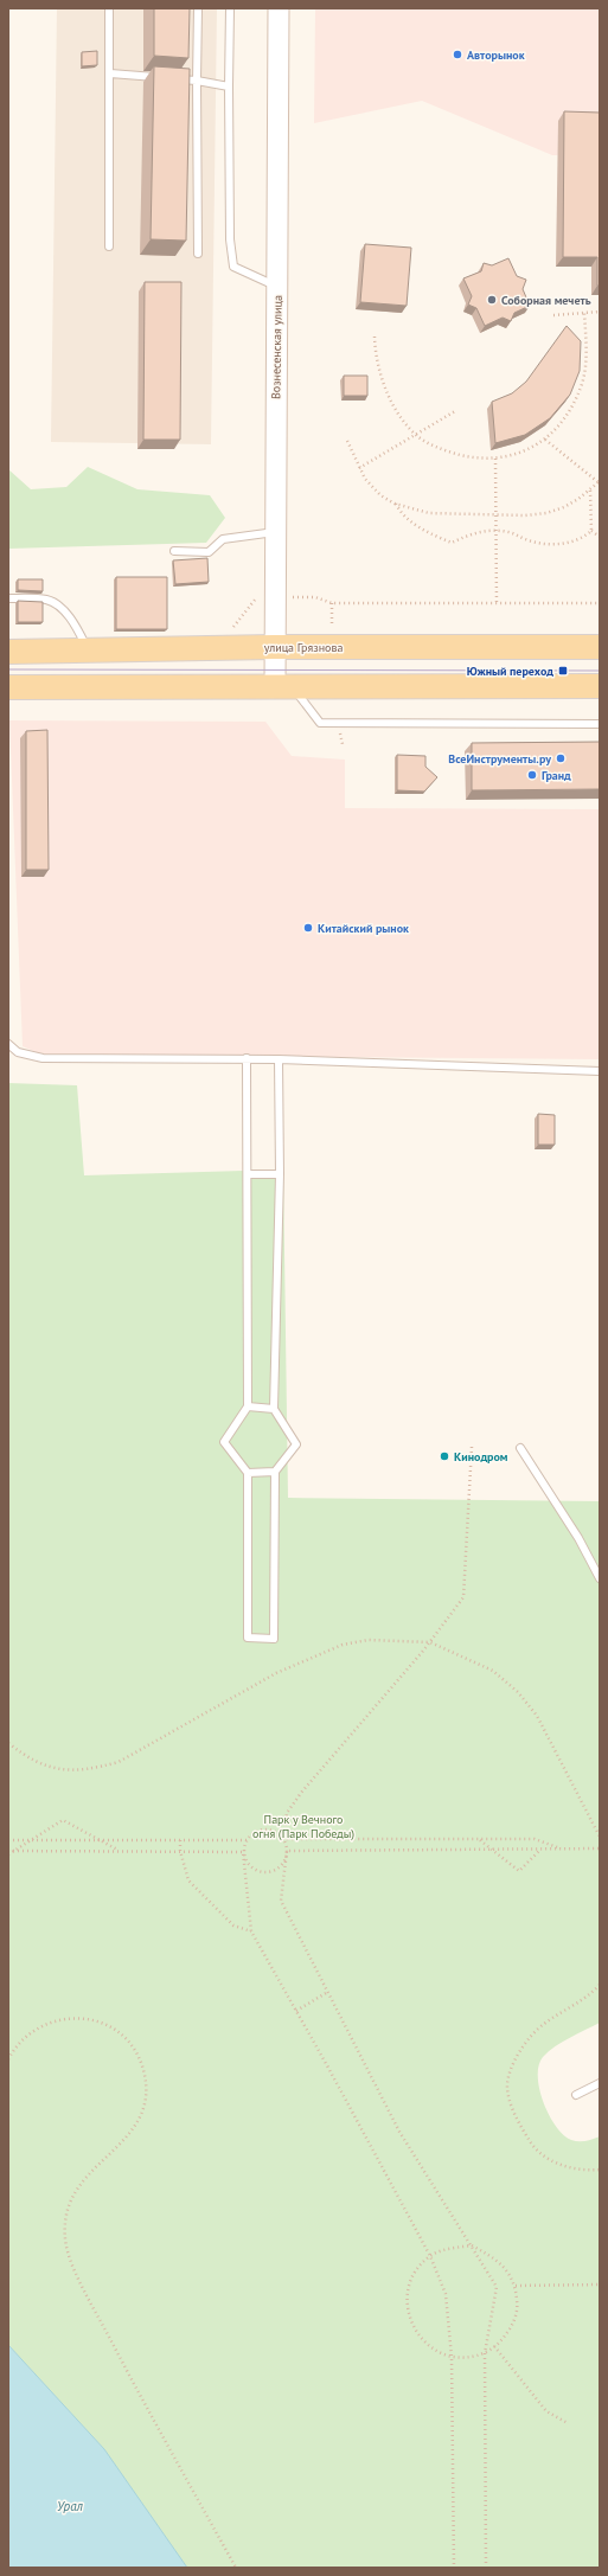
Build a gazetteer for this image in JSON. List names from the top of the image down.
{
  "streets": {
    "main road": ["улица Грязнова"],
    "street": ["Вознесенская улица"]
  },
  "crossings": [
    ["Вознесенская улица", "улица Грязнова"]
  ],
  "water": ["Урал"],
  "parks": ["Парк у Вечного огня (Парк Победы)"],
  "places": {
    "other": [
      "Авторынок",
      "Соборная мечеть",
      "ВсеИнструменты.ру",
      "Гранд",
      "Китайский рынок",
      "Кинодром"
    ],
    "transit": ["Южный переход"]
  }
}
